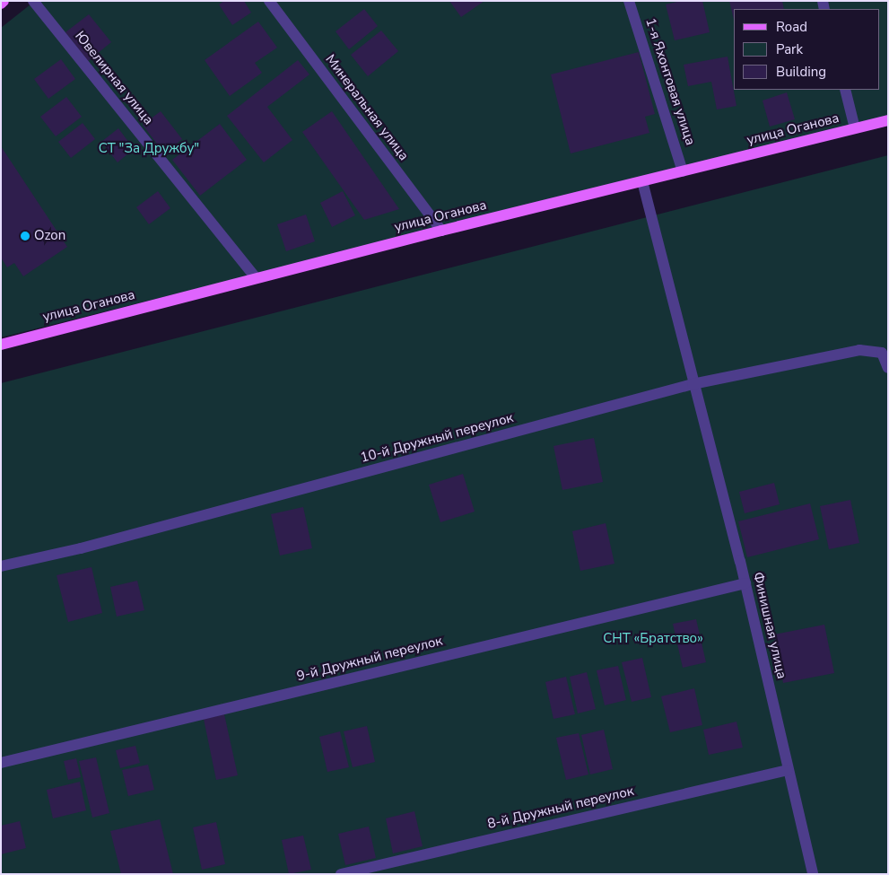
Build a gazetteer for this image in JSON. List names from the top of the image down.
{
  "streets": {
    "main road": ["улица Оганова"],
    "street": [
      "Ювелирная улица",
      "1-я Яхонтовая улица",
      "Минеральная улица",
      "10-й Дружный переулок",
      "Финишная улица",
      "9-й Дружный переулок",
      "8-й Дружный переулок"
    ]
  },
  "crossings": [
    ["Ювелирная улица", "улица Оганова"],
    ["1-я Яхонтовая улица", "улица Оганова"],
    ["Минеральная улица", "улица Оганова"],
    ["улица Оганова", "Финишная улица"],
    ["10-й Дружный переулок", "Финишная улица"],
    ["Финишная улица", "9-й Дружный переулок"],
    ["Финишная улица", "8-й Дружный переулок"]
  ],
  "parks": ["СТ \"За Дружбу\"", "СНТ «Братство»"],
  "places": ["Ozon"],
  "legend": ["Road", "Park", "Building"]
}
